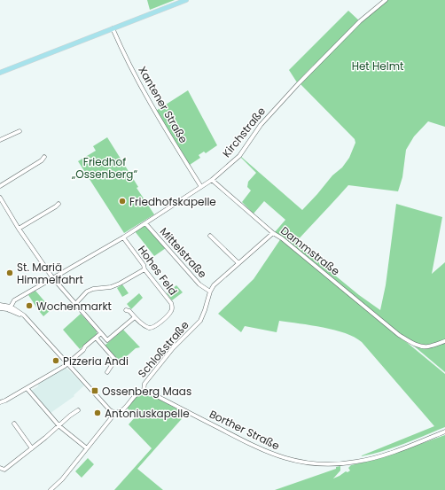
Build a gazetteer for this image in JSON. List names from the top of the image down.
{
  "streets": {
    "street": [
      "Xantener Straße",
      "Kirchstraße",
      "Dammstraße",
      "Mittelstraße",
      "Hohes Feld",
      "Schloßstraße",
      "Borther Straße"
    ]
  },
  "crossings": [
    ["Xantener Straße", "Kirchstraße"],
    ["Kirchstraße", "Dammstraße"],
    ["Kirchstraße", "Mittelstraße"],
    ["Kirchstraße", "Hohes Feld"],
    ["Dammstraße", "Schloßstraße"],
    ["Mittelstraße", "Schloßstraße"],
    ["Schloßstraße", "Borther Straße"]
  ],
  "parks": ["Het Helmt", "Friedhof „Ossenberg“"],
  "places": {
    "other": [
      "Friedhofskapelle",
      "St. Mariä Himmelfahrt",
      "Wochenmarkt",
      "Pizzeria Andi",
      "Antoniuskapelle"
    ],
    "transit": ["Ossenberg Maas"]
  }
}
